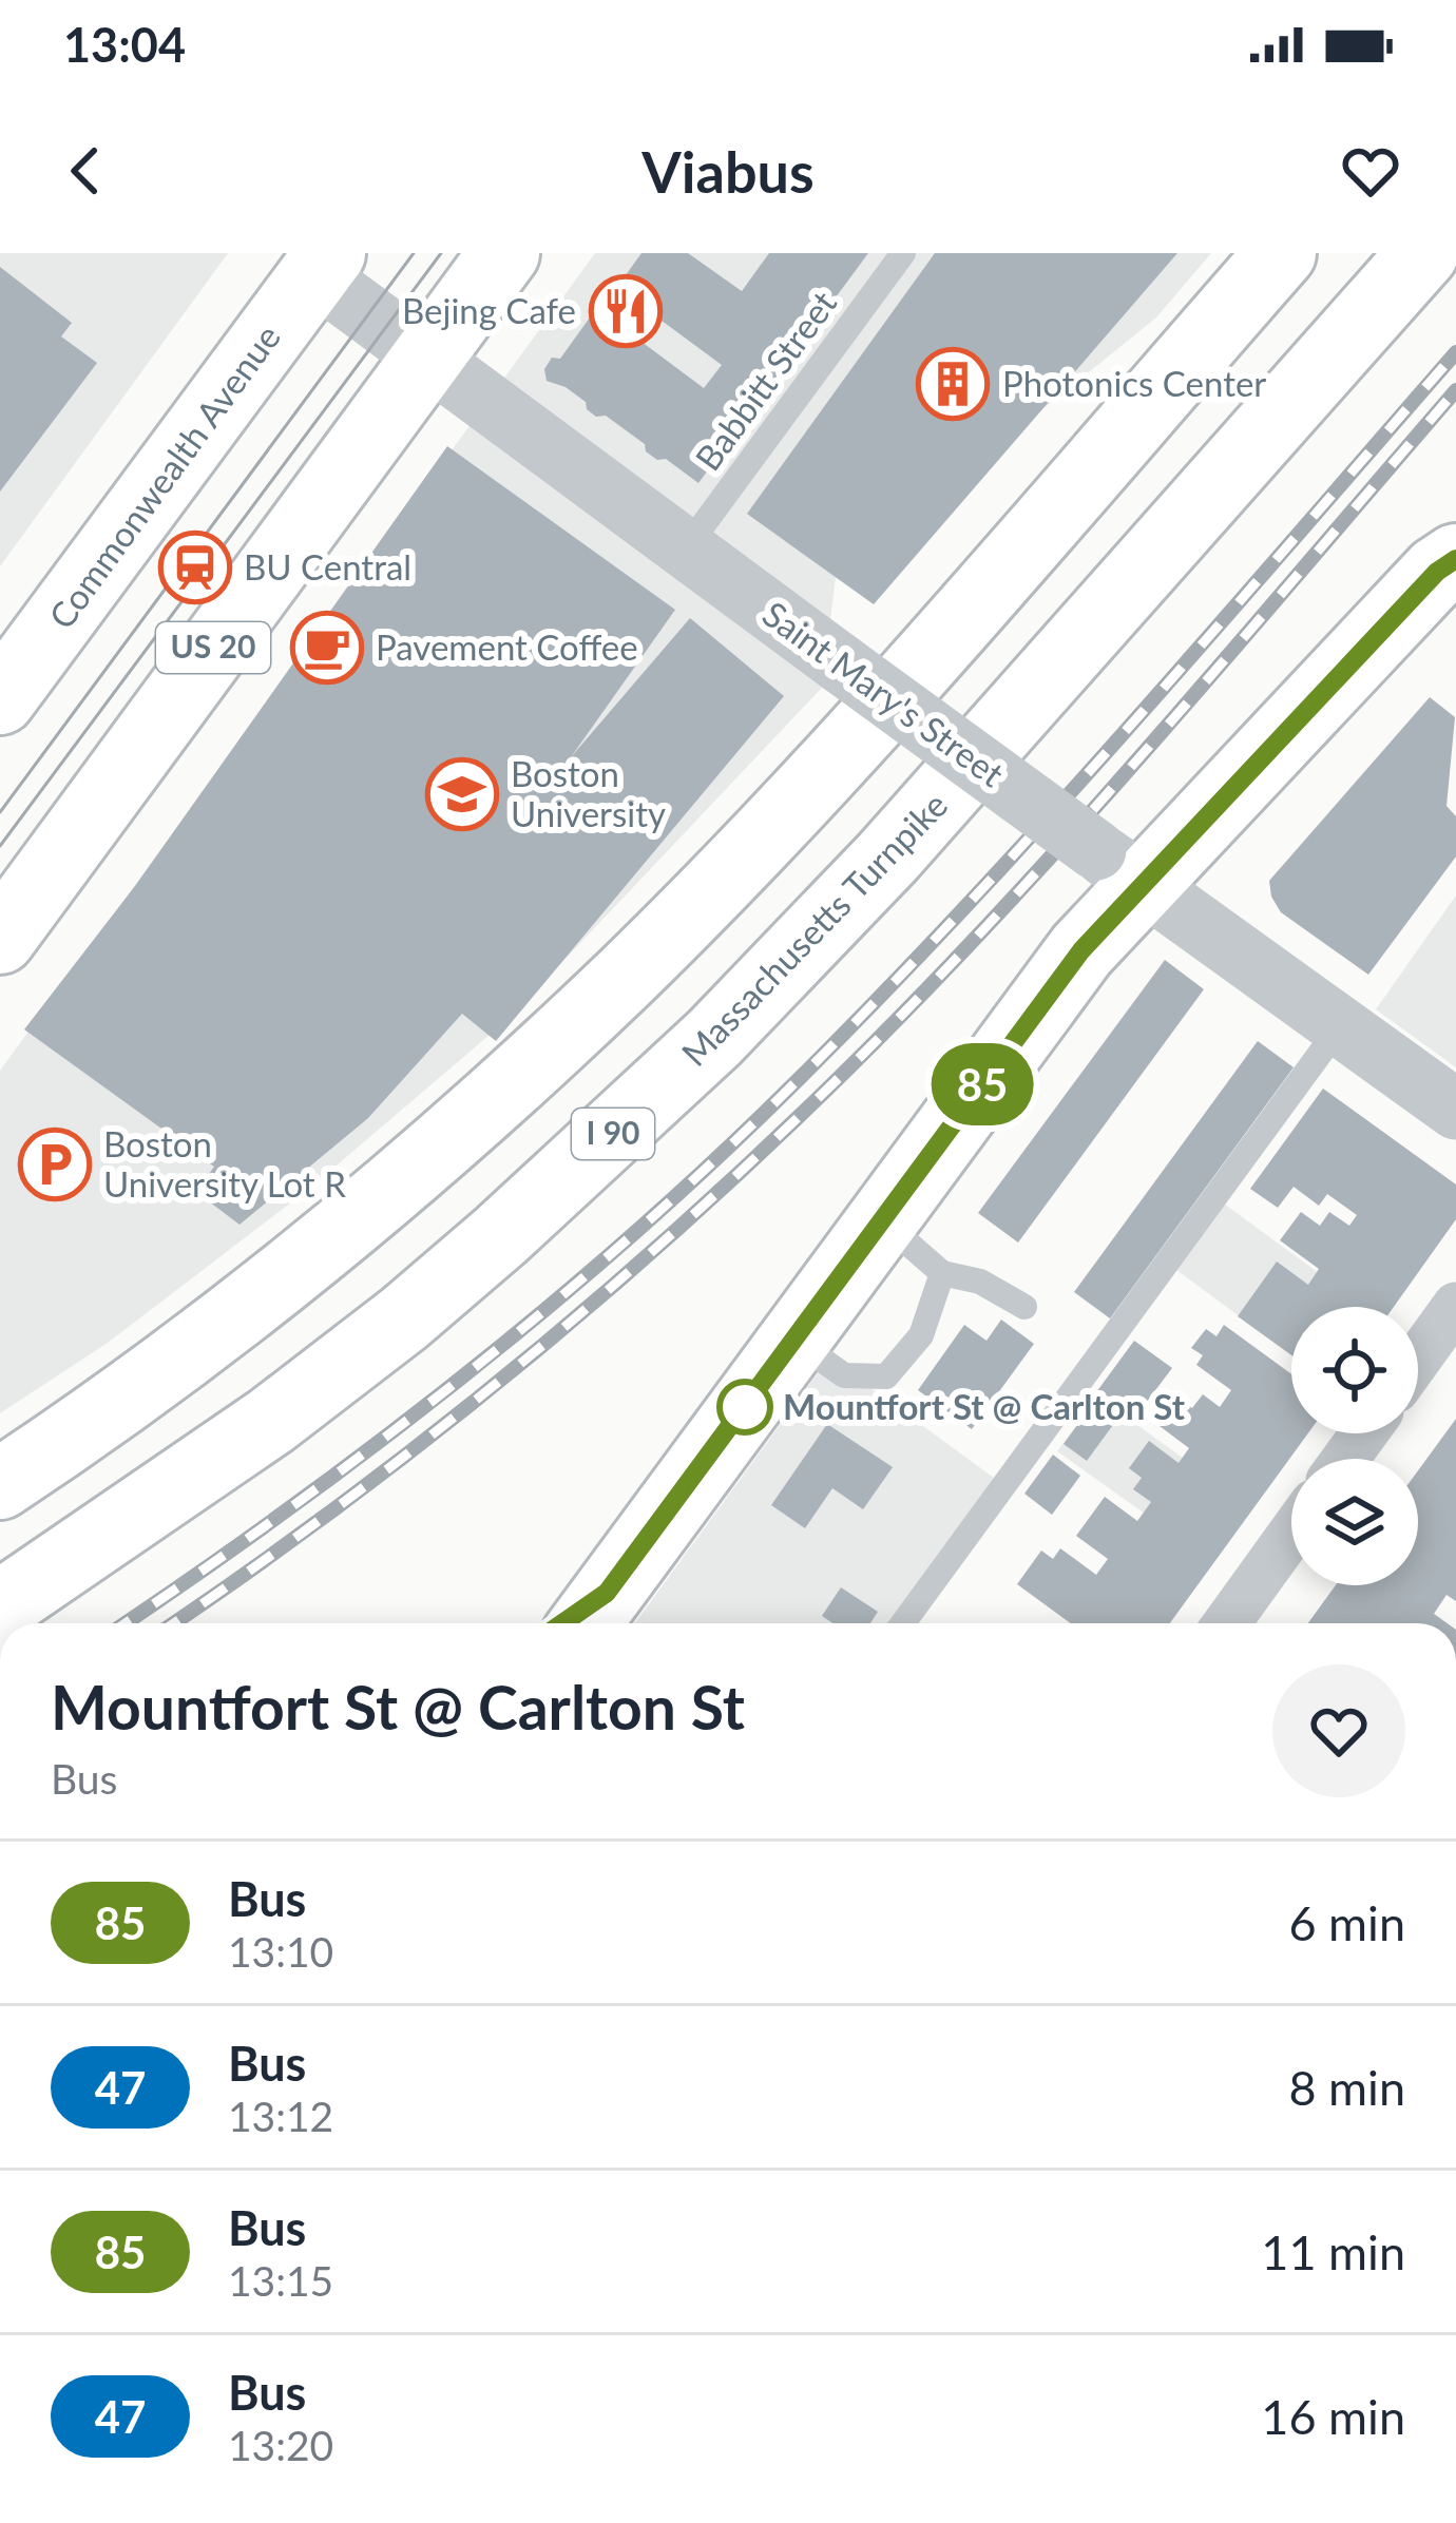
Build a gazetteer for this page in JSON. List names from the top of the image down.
{
  "streets": {
    "main road": [
      "Commonwealth Avenue",
      "US 20",
      "Massachusetts Turnpike",
      "I 90"
    ],
    "street": ["Saint Mary's Street"],
    "lane": ["Babbitt Street"]
  },
  "crossings": [
    ["Babbitt Street", "Saint Mary's Street"],
    ["Commonwealth Avenue", "Saint Mary's Street"],
    ["US 20", "Saint Mary's Street"]
  ],
  "places": {
    "restaurant": ["Bejing Cafe"],
    "building": ["Photonics Center"],
    "station": ["BU Central"],
    "cafe": ["Pavement Coffee"],
    "school or university": ["Boston University"],
    "parking": ["Boston University Lot R"],
    "other": ["Mountfort St @ Carlton St"]
  },
  "lines": ["bus line 85"],
  "page": {
    "status": "13:04",
    "header": "Viabus",
    "on_map": "85",
    "heading": ["Mountfort St @ Carlton St", "Bus"],
    "list": [
      {
        "mark": "85",
        "name": "Bus",
        "note": "13:10",
        "value": "6 min"
      },
      {
        "mark": "47",
        "name": "Bus",
        "note": "13:12",
        "value": "8 min"
      },
      {
        "mark": "85",
        "name": "Bus",
        "note": "13:15",
        "value": "11 min"
      },
      {
        "mark": "47",
        "name": "Bus",
        "note": "13:20",
        "value": "16 min"
      }
    ]
  }
}
